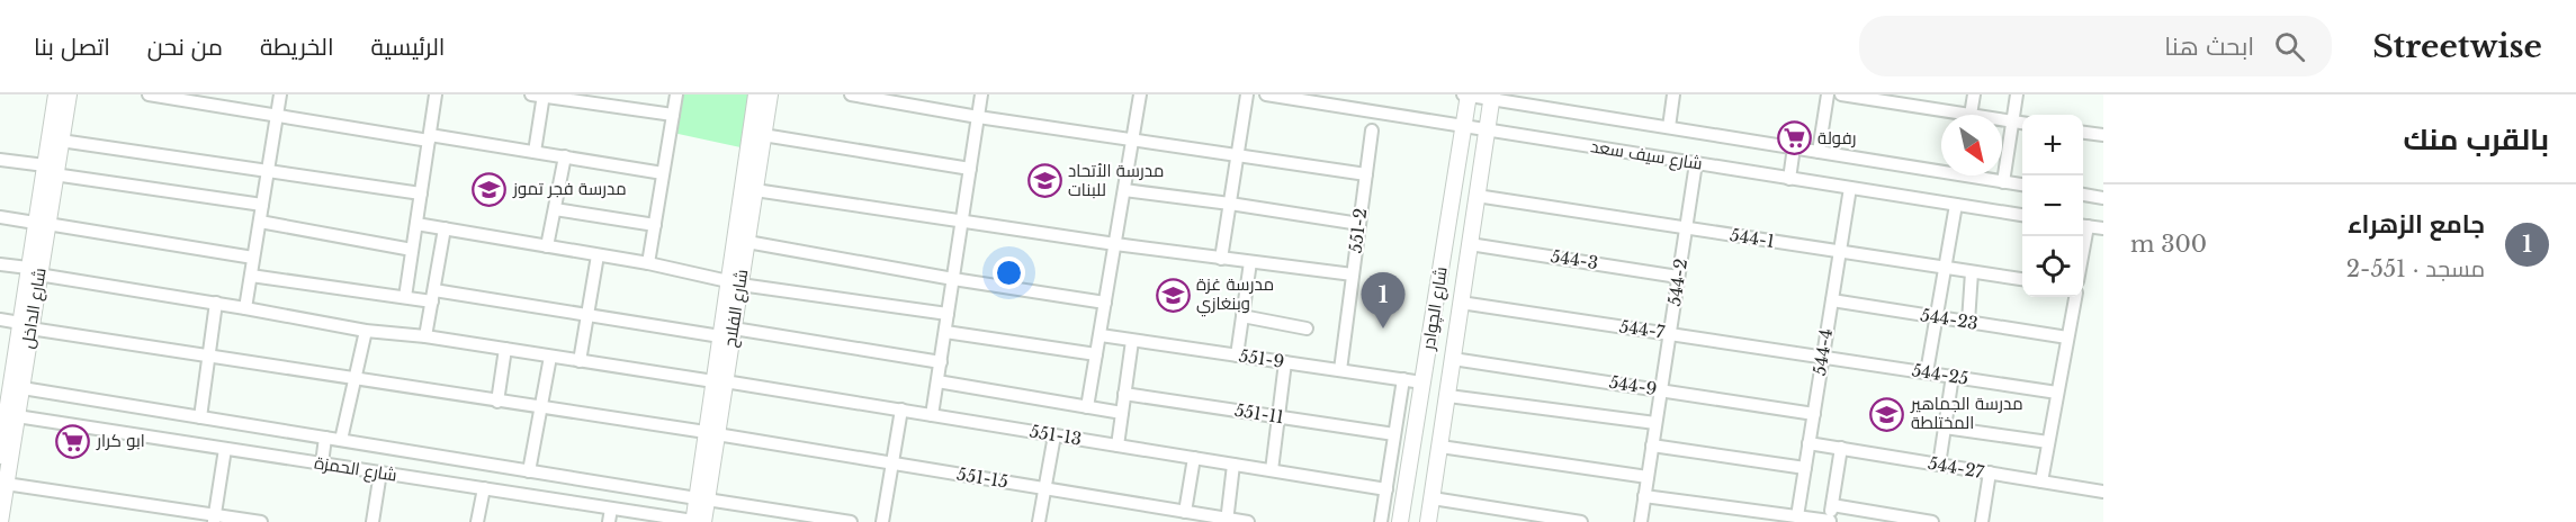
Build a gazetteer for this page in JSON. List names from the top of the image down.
{
  "streets": {
    "main road": ["شارع الداخل", "شارع الفلاح", "شارع الچوادر"],
    "street": [
      "شارع سيف سعد",
      "551-2",
      "544-1",
      "544-3",
      "544-2",
      "544-23",
      "544-7",
      "544-4",
      "551-9",
      "544-25",
      "544-9",
      "551-11",
      "551-13",
      "544-27",
      "شارع الحمزة",
      "551-15"
    ]
  },
  "crossings": [
    ["شارع سيف سعد", "544-2"],
    ["شارع سيف سعد", "شارع الچوادر"],
    ["شارع سيف سعد", "544-4"],
    ["551-2", "551-9"],
    ["544-1", "544-2"],
    ["544-1", "شارع الچوادر"],
    ["544-1", "544-4"],
    ["544-3", "544-2"],
    ["544-3", "شارع الچوادر"],
    ["544-2", "544-7"],
    ["544-2", "544-9"],
    ["شارع الداخل", "551-13"],
    ["شارع الداخل", "شارع الحمزة"],
    ["شارع الداخل", "551-15"],
    ["شارع الفلاح", "551-13"],
    ["شارع الفلاح", "شارع الحمزة"],
    ["شارع الفلاح", "551-15"],
    ["شارع الچوادر", "544-7"],
    ["شارع الچوادر", "551-9"],
    ["شارع الچوادر", "544-9"],
    ["544-23", "544-4"],
    ["544-7", "544-4"],
    ["544-7", "544-25"],
    ["544-4", "544-25"],
    ["544-4", "544-9"],
    ["544-4", "544-27"]
  ],
  "places": {
    "supermarket": ["رفولة", "ابو كرار"],
    "school or university": [
      "مدرسة الأتحاد للبنات",
      "مدرسة فجر تموز",
      "مدرسة غزة وبنغازي",
      "مدرسة الجماهير المختلطة"
    ]
  },
  "north": "bottom right",
  "page": {
    "header": "Streetwise",
    "search": "ابحث هنا",
    "nav": [
      "الرئيسية",
      "الخريطة",
      "من نحن",
      "اتصل بنا"
    ],
    "heading": "بالقرب منك",
    "map_buttons": ["+", "−"],
    "list": [
      {
        "mark": "1",
        "name": "جامع الزهراء",
        "note": "مسجد · 551-2",
        "value": "300 m"
      }
    ],
    "pins": "1"
  }
}
